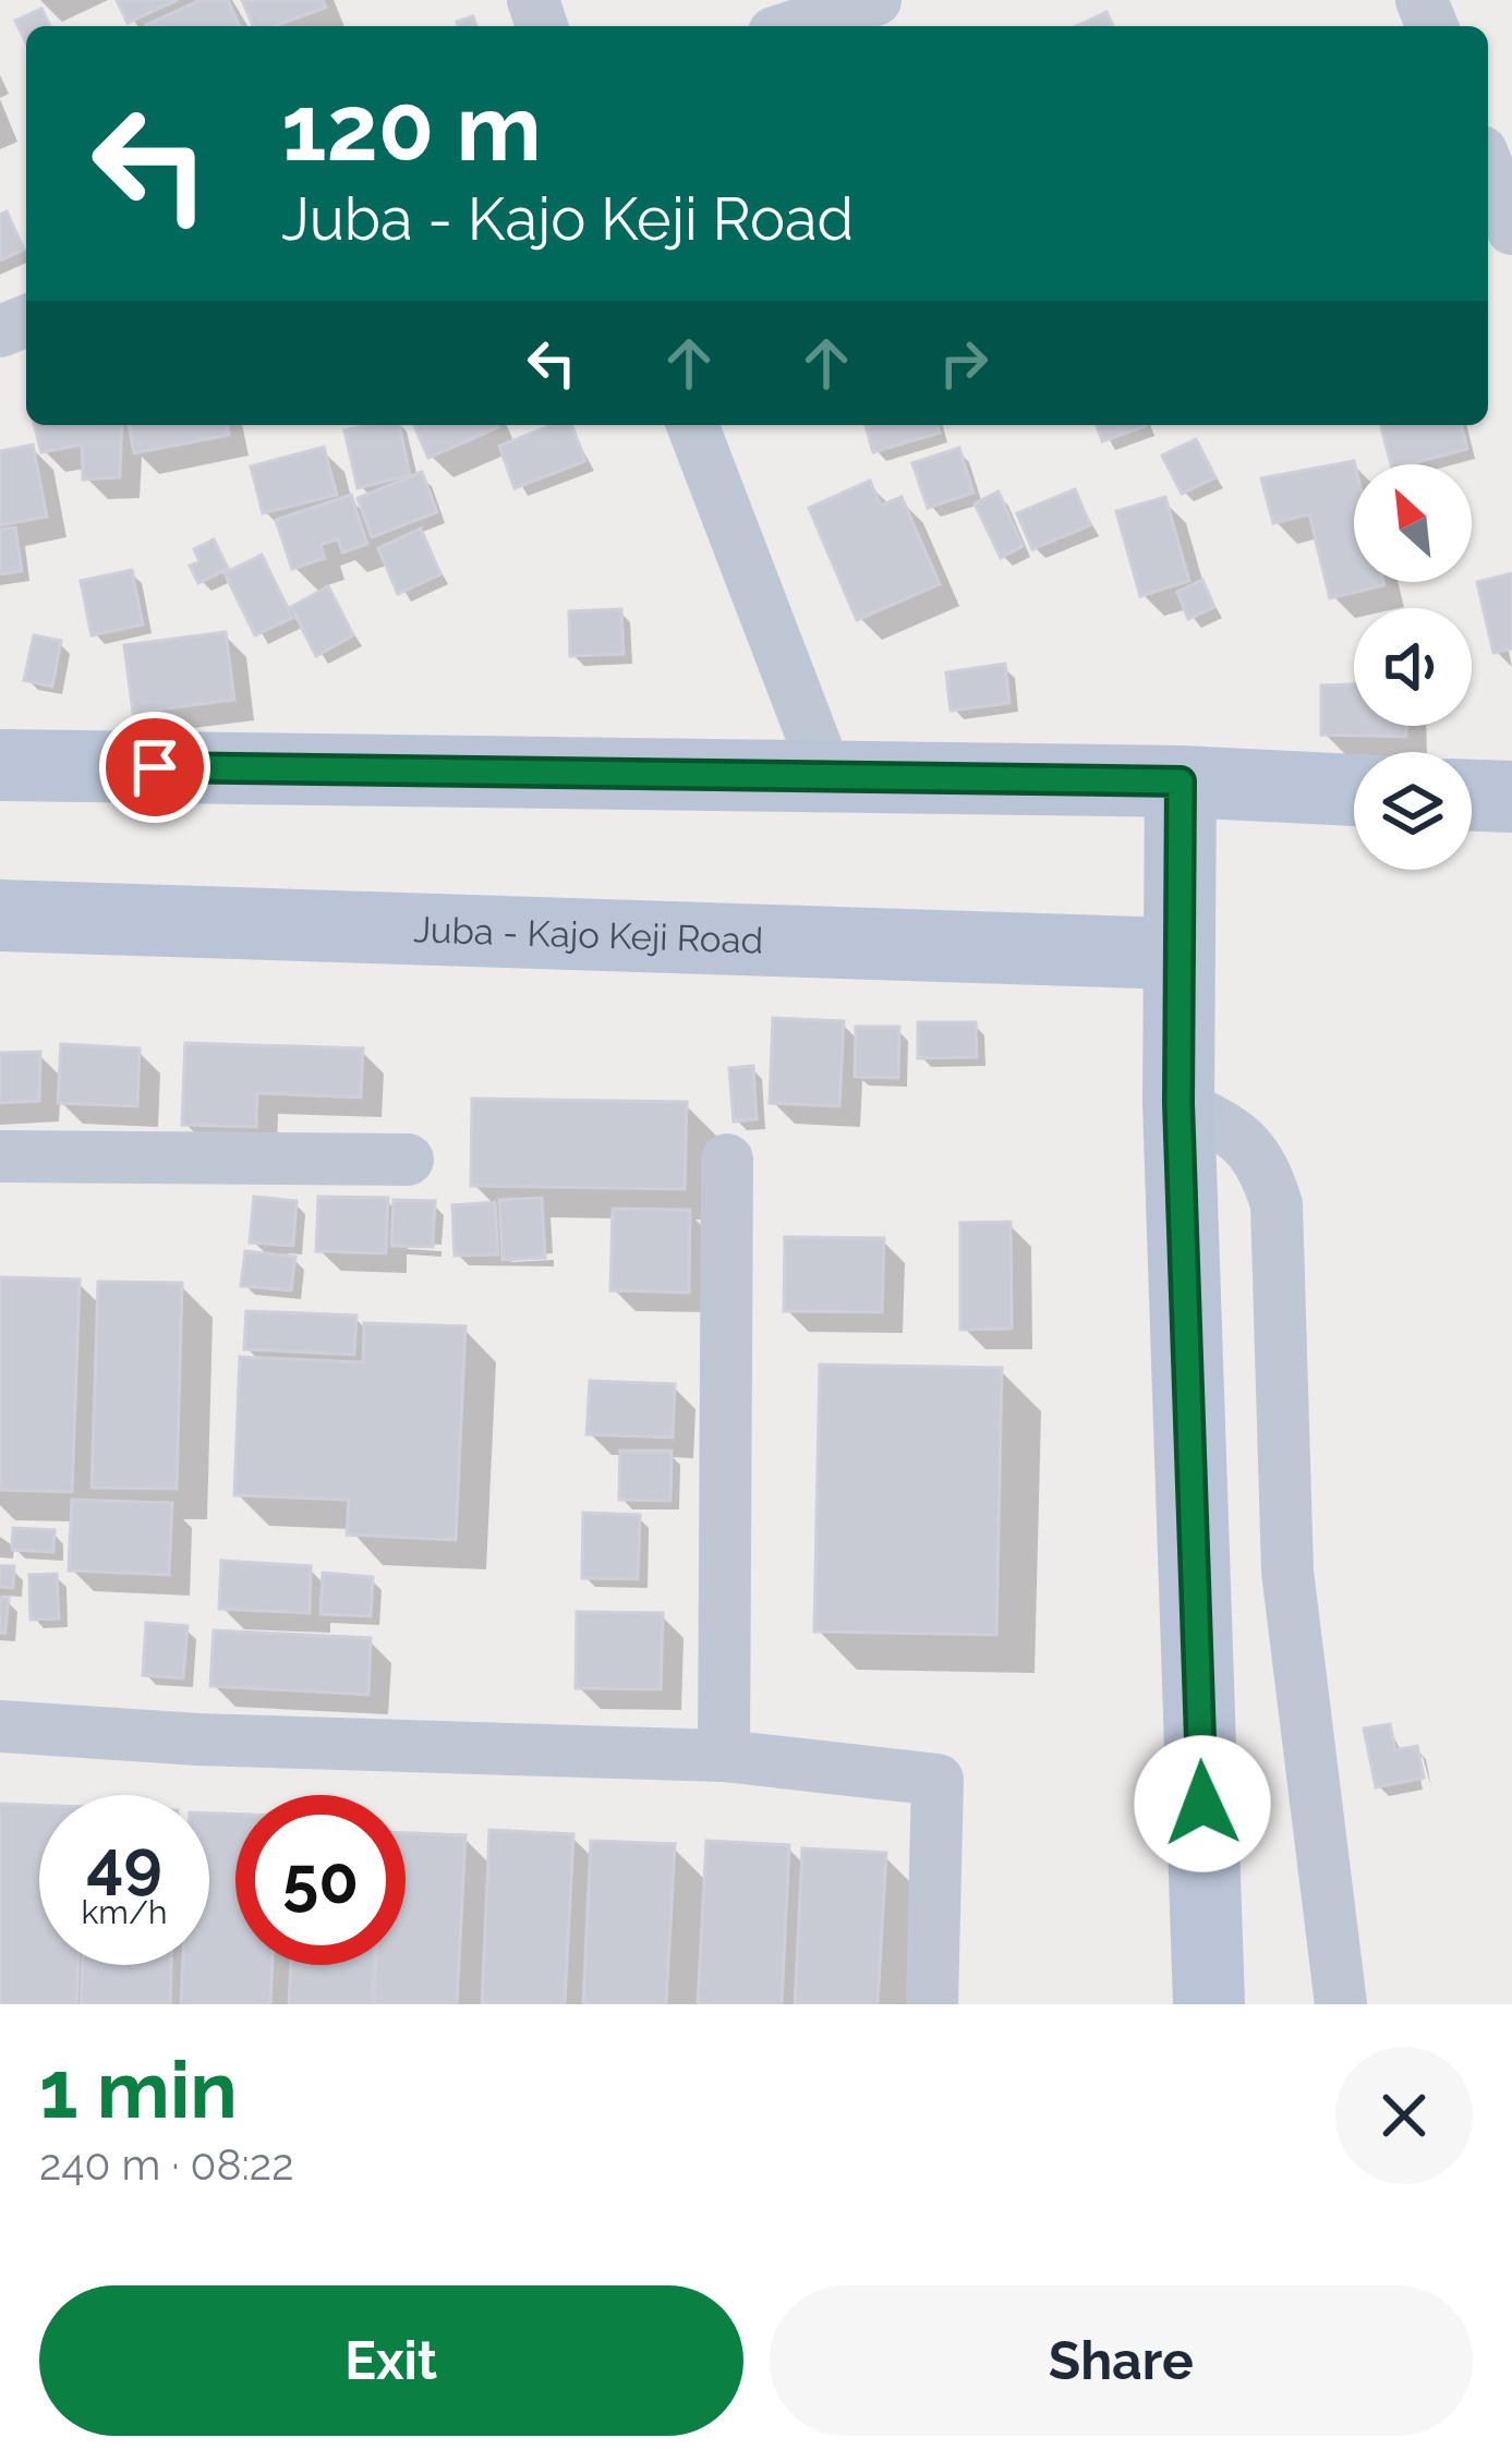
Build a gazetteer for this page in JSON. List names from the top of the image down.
{
  "streets": {
    "main road": ["Juba - Kajo Keji Road"]
  },
  "north": "top left",
  "page": {
    "turn": ["120 m", "Juba - Kajo Keji Road"],
    "speed": "49 km/h",
    "limit": "50",
    "heading": ["1 min", "240 m · 08:22"],
    "buttons": ["Exit", "Share"]
  }
}
